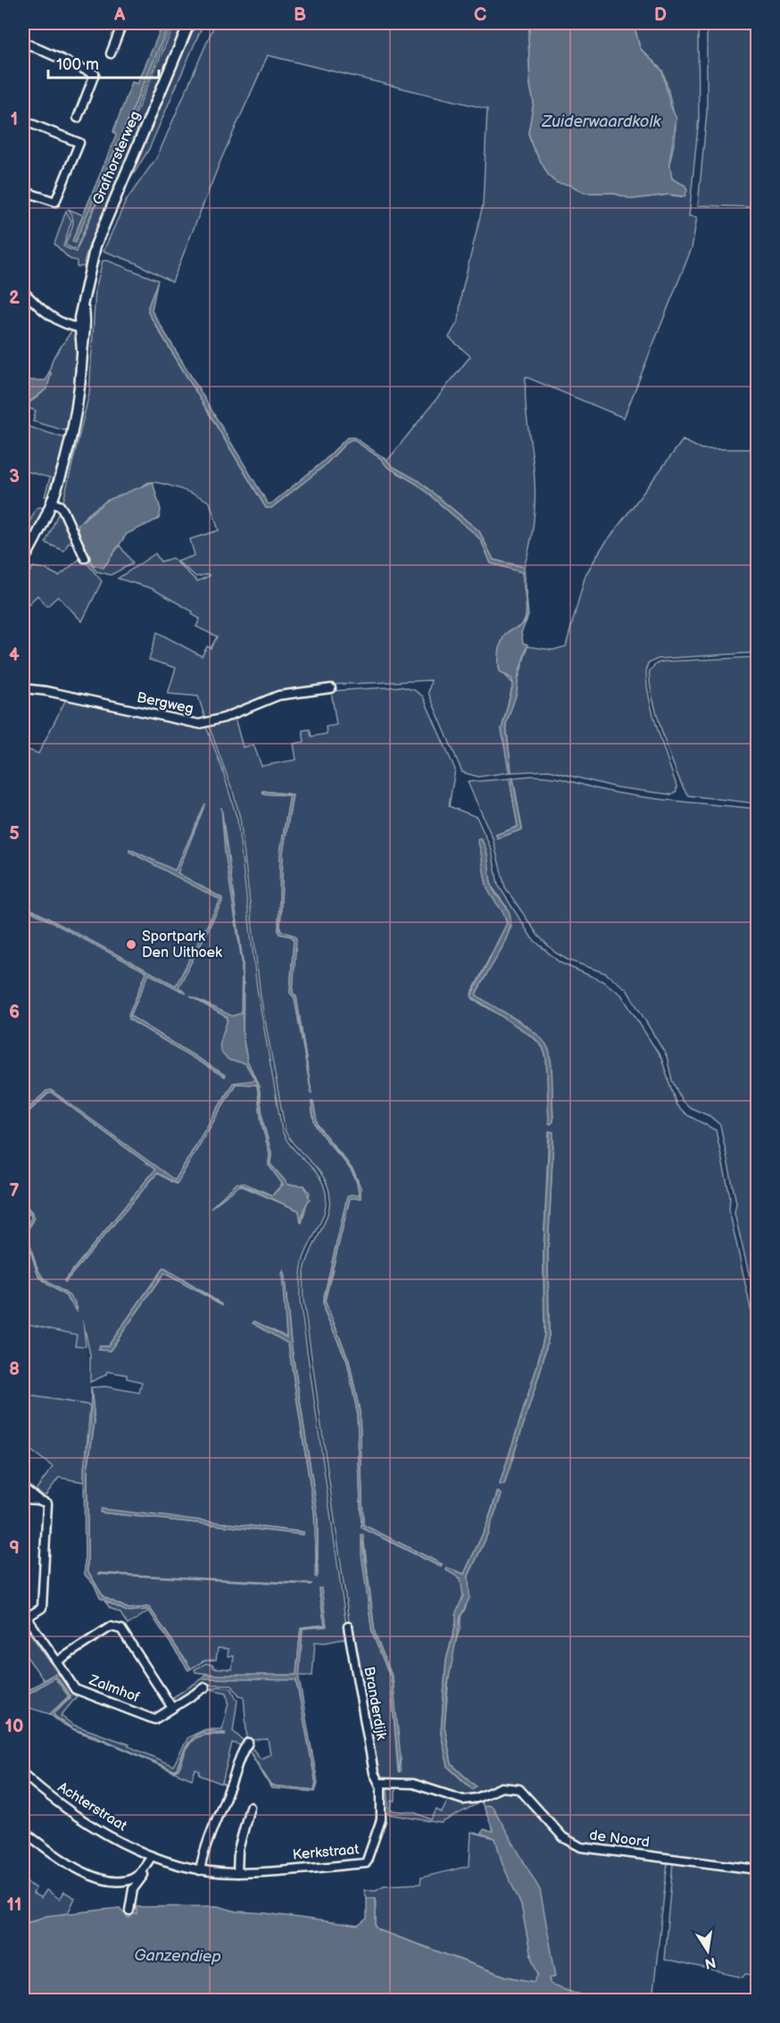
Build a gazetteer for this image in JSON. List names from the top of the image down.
{
  "streets": {
    "main road": ["Grafhorsterweg"],
    "street": [
      "Bergweg",
      "Zalmhof",
      "Branderdijk",
      "Achterstraat",
      "de Noord",
      "Kerkstraat"
    ]
  },
  "crossings": [
    ["Branderdijk", "de Noord"],
    ["Branderdijk", "Kerkstraat"],
    ["Achterstraat", "Kerkstraat"],
    ["de Noord", "Kerkstraat"]
  ],
  "water": ["Zuiderwaardkolk", "Ganzendiep"],
  "places": ["Sportpark Den Uithoek"],
  "scale_bar": "100 m",
  "north": "bottom",
  "grid": {
    "columns": [
      "A",
      "B",
      "C",
      "D"
    ],
    "rows": [
      "1",
      "2",
      "3",
      "4",
      "5",
      "6",
      "7",
      "8",
      "9",
      "10",
      "11"
    ]
  }
}
